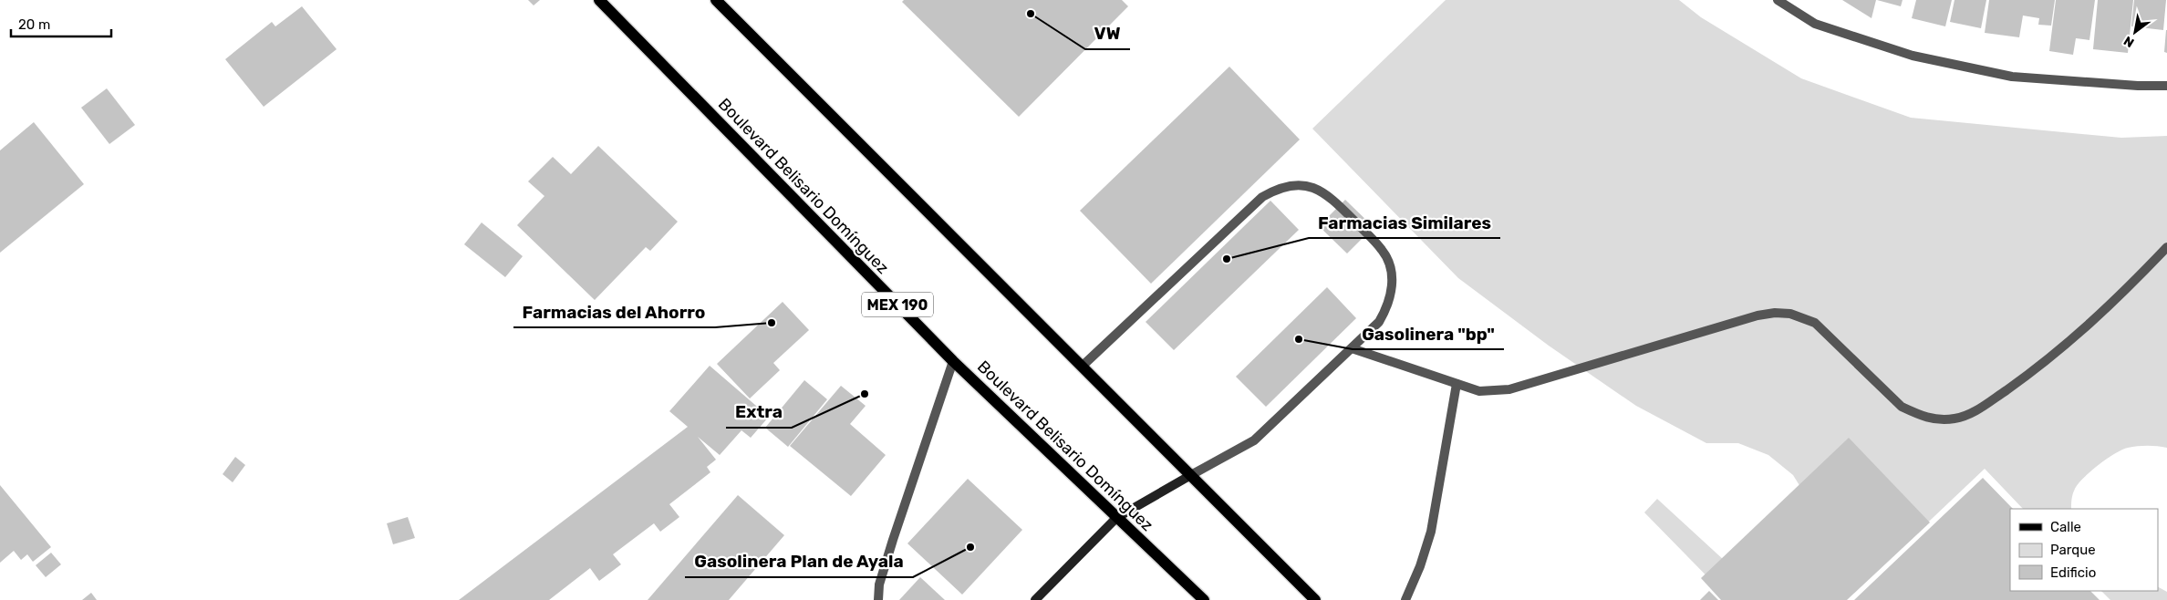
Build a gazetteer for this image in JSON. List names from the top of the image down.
{
  "streets": {
    "main road": ["Boulevard Belisario Domínguez", "MEX 190"]
  },
  "places": [
    "VW",
    "Farmacias Similares",
    "Farmacias del Ahorro",
    "Gasolinera \"bp\"",
    "Extra",
    "Gasolinera Plan de Ayala"
  ],
  "legend": ["Calle", "Parque", "Edificio"],
  "scale_bar": "20 m",
  "north": "bottom left"
}
